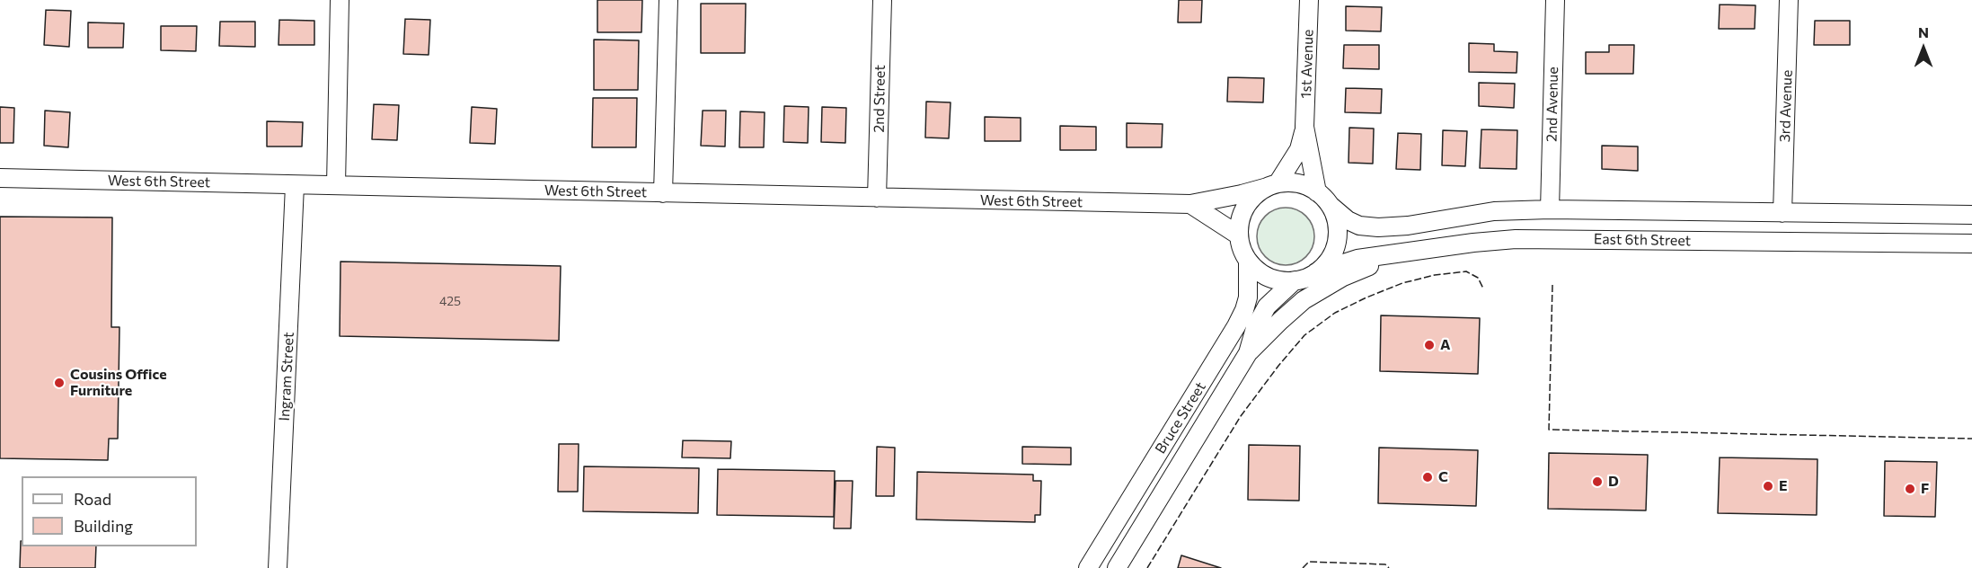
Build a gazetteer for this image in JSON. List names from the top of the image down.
{
  "streets": {
    "street": [
      "1st Avenue",
      "2nd Street",
      "2nd Avenue",
      "3rd Avenue",
      "West 6th Street",
      "East 6th Street",
      "Ingram Street",
      "Bruce Street"
    ]
  },
  "crossings": [
    ["1st Avenue", "West 6th Street"],
    ["1st Avenue", "East 6th Street"],
    ["1st Avenue", "Bruce Street"],
    ["2nd Street", "West 6th Street"],
    ["2nd Avenue", "East 6th Street"],
    ["3rd Avenue", "East 6th Street"],
    ["West 6th Street", "East 6th Street"],
    ["West 6th Street", "Ingram Street"],
    ["West 6th Street", "Bruce Street"],
    ["East 6th Street", "Bruce Street"]
  ],
  "places": [
    "A",
    "Cousins Office Furniture",
    "C",
    "D",
    "E",
    "F"
  ],
  "house_numbers": ["425"],
  "legend": ["Road", "Building"],
  "north": "top"
}
